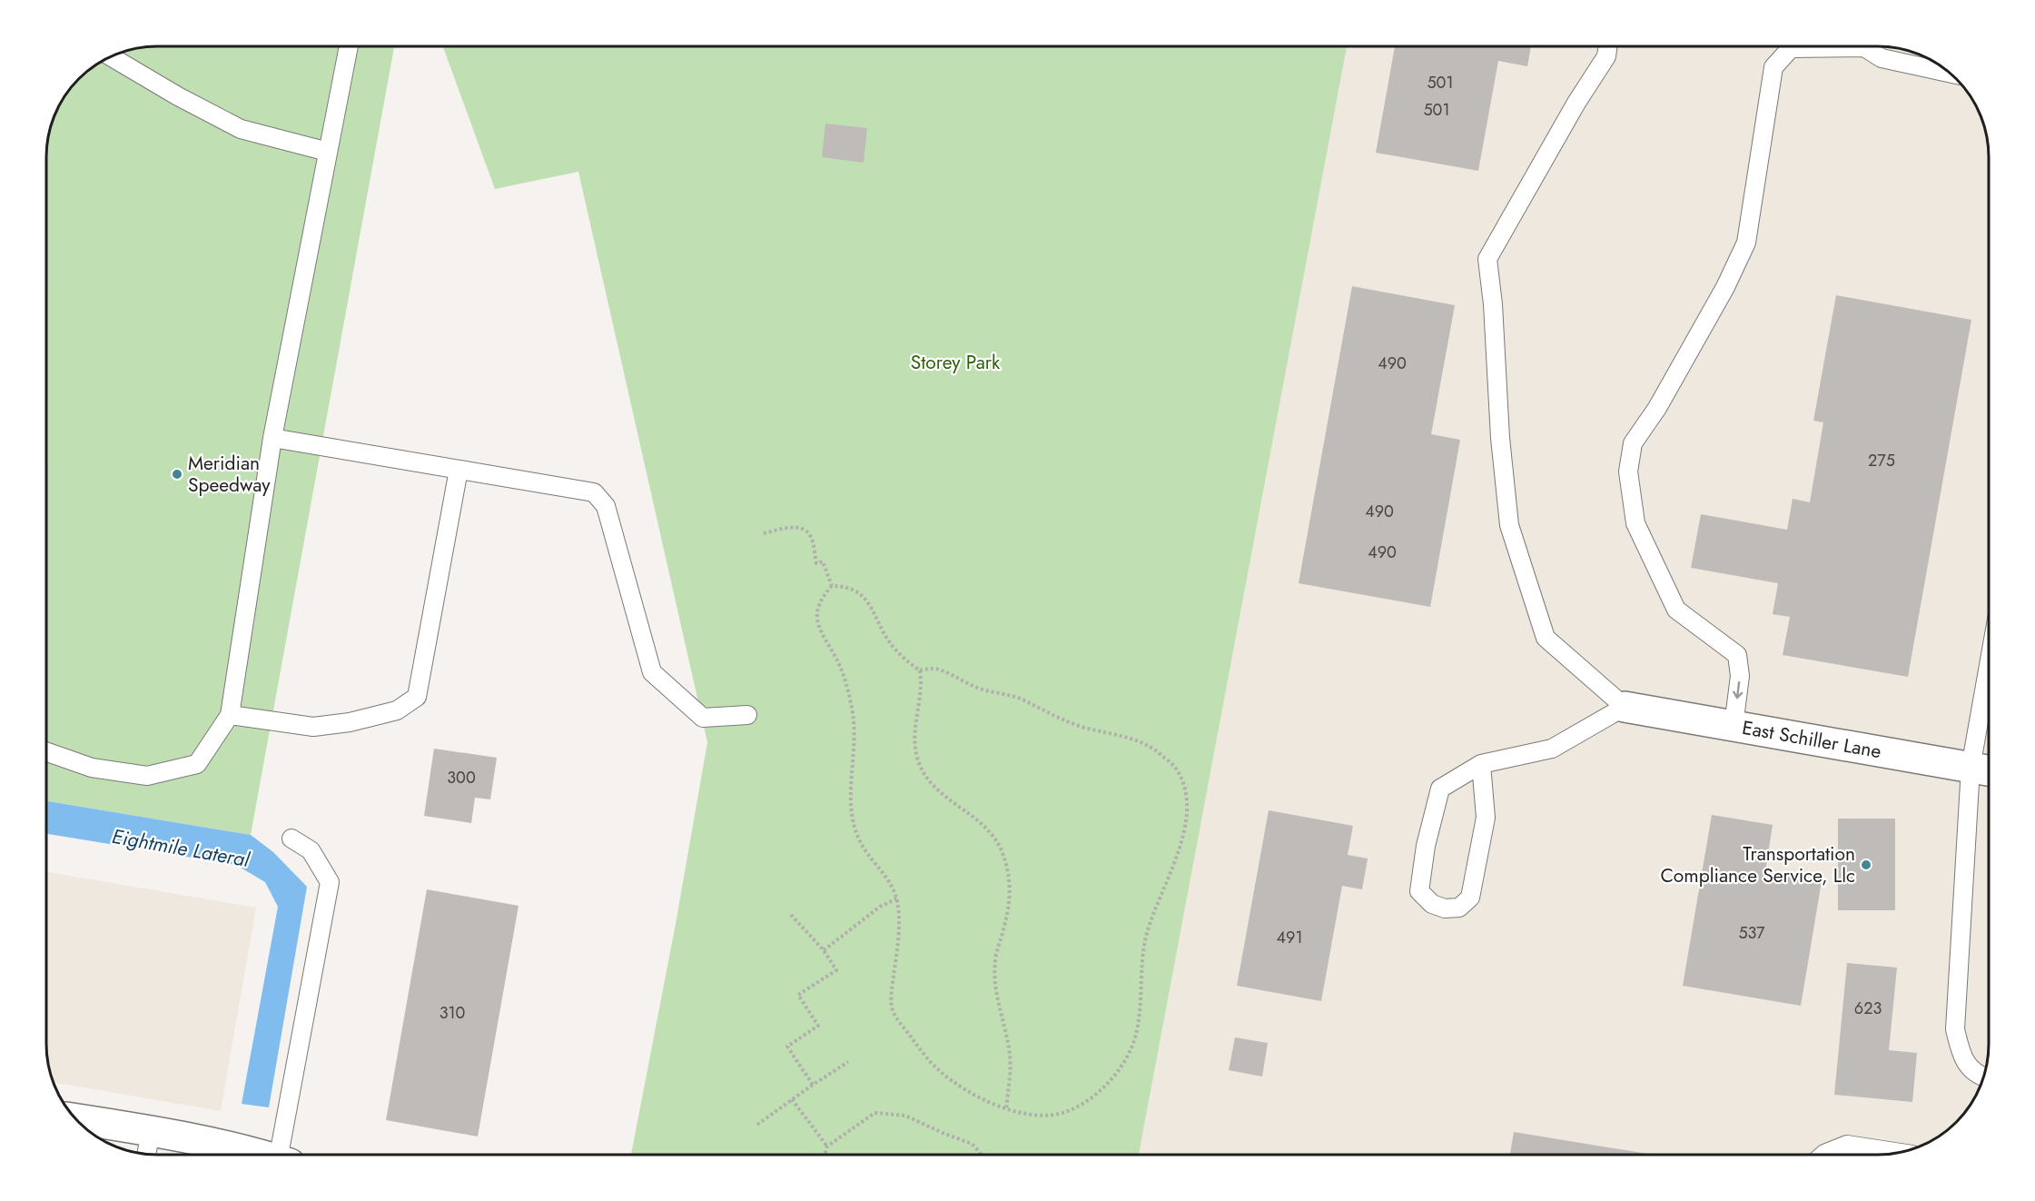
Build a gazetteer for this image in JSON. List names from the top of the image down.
{
  "streets": {
    "street": ["East Schiller Lane"]
  },
  "water": ["Eightmile Lateral"],
  "parks": ["Storey Park"],
  "places": ["Meridian Speedway", "Transportation Compliance Service, Llc"],
  "house_numbers": [
    "501",
    "501",
    "490",
    "275",
    "490",
    "490",
    "300",
    "537",
    "491",
    "623",
    "310"
  ]
}
